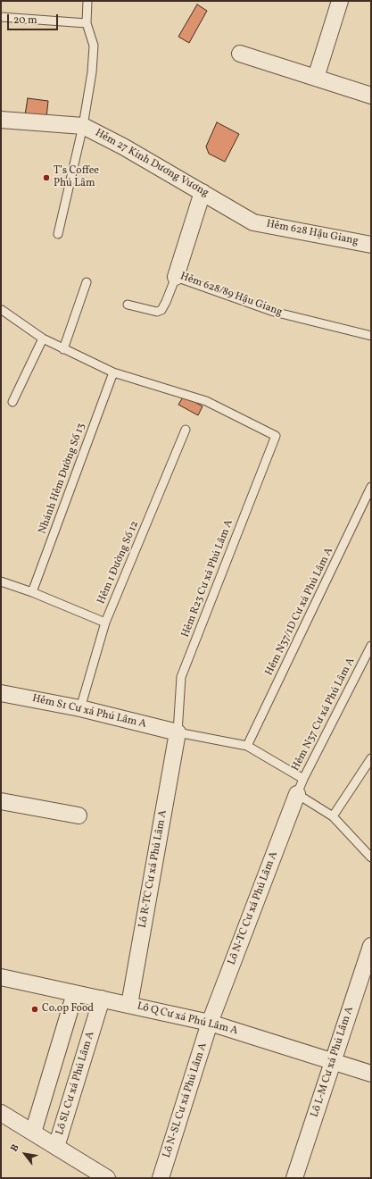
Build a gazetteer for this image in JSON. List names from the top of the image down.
{
  "streets": {
    "street": [
      "Hẻm 27 Kinh Dương Vương",
      "Hẻm 628 Hậu Giang",
      "Hẻm 628/89 Hậu Giang",
      "Hẻm S1 Cư xá Phú Lâm A",
      "Lô R-TC Cư xá Phú Lâm A",
      "Lô N-TC Cư xá Phú Lâm A",
      "Lô Q Cư xá Phú Lâm A",
      "Lô L-M Cư xá Phú Lâm A",
      "Lô SL Cư xá Phú Lâm A",
      "Lô N-SL Cư xá Phú Lâm A"
    ],
    "lane": [
      "Nhánh Hẻm Đường Số 13",
      "Hẻm 1 Đường Số 12",
      "Hẻm R23 Cư xá Phú Lâm A",
      "Hẻm N37/1D Cư xá Phú Lâm A",
      "Hẻm N37 Cư xá Phú Lâm A"
    ]
  },
  "crossings": [
    ["Hẻm 27 Kinh Dương Vương", "Hẻm 628 Hậu Giang"],
    ["Hẻm 27 Kinh Dương Vương", "Hẻm 628/89 Hậu Giang"],
    ["Nhánh Hẻm Đường Số 13", "Hẻm R23 Cư xá Phú Lâm A"],
    ["Hẻm 1 Đường Số 12", "Hẻm S1 Cư xá Phú Lâm A"],
    ["Hẻm R23 Cư xá Phú Lâm A", "Hẻm S1 Cư xá Phú Lâm A"],
    ["Hẻm R23 Cư xá Phú Lâm A", "Lô R-TC Cư xá Phú Lâm A"],
    ["Hẻm S1 Cư xá Phú Lâm A", "Lô R-TC Cư xá Phú Lâm A"],
    ["Hẻm N37 Cư xá Phú Lâm A", "Lô N-TC Cư xá Phú Lâm A"],
    ["Lô R-TC Cư xá Phú Lâm A", "Lô Q Cư xá Phú Lâm A"],
    ["Lô N-TC Cư xá Phú Lâm A", "Lô Q Cư xá Phú Lâm A"],
    ["Lô N-TC Cư xá Phú Lâm A", "Lô N-SL Cư xá Phú Lâm A"],
    ["Lô Q Cư xá Phú Lâm A", "Lô L-M Cư xá Phú Lâm A"],
    ["Lô Q Cư xá Phú Lâm A", "Lô SL Cư xá Phú Lâm A"],
    ["Lô Q Cư xá Phú Lâm A", "Lô N-SL Cư xá Phú Lâm A"]
  ],
  "places": ["T’s Coffee Phú Lâm", "Co.op Food"],
  "scale_bar": "20 m",
  "north": "top left"
}
